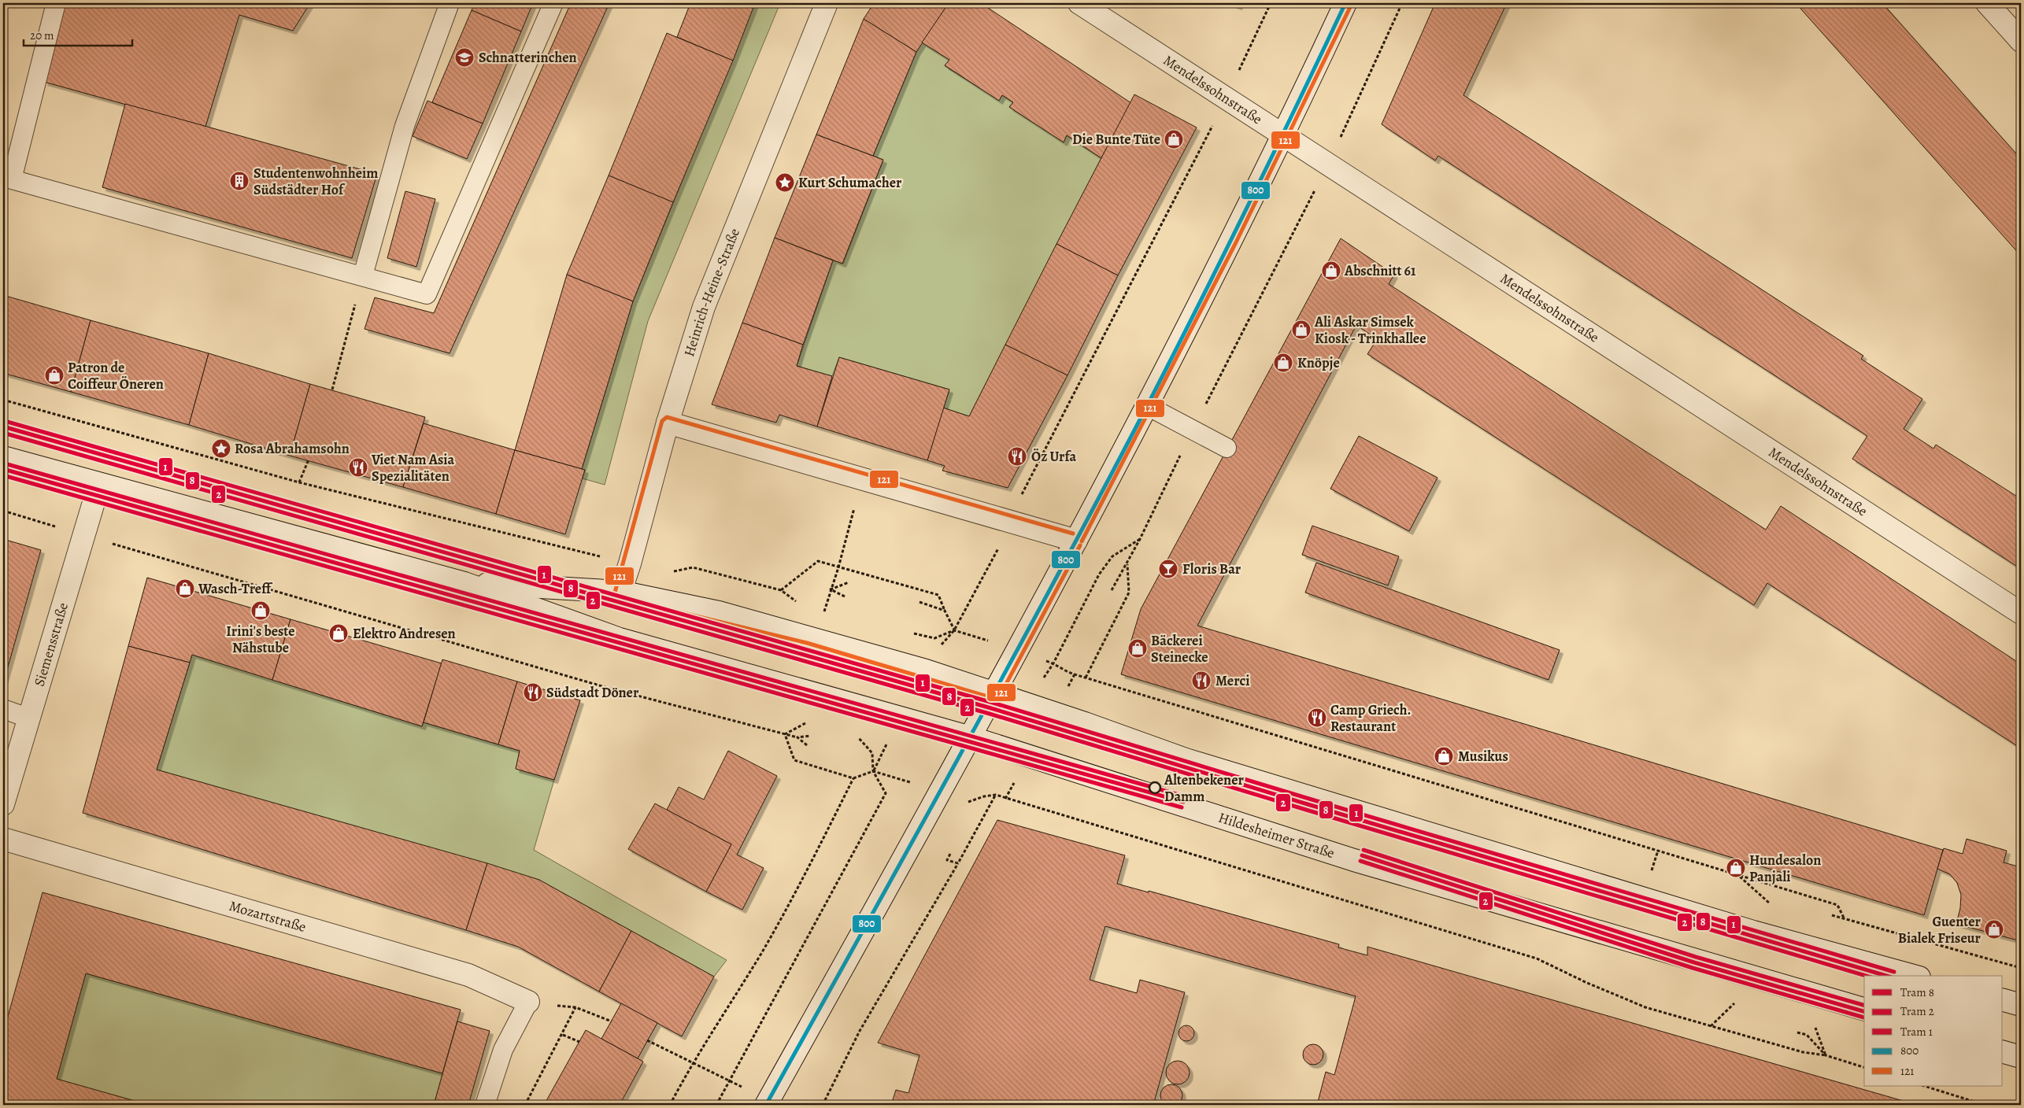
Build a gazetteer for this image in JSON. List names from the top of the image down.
{
  "streets": {
    "street": [
      "Mendelssohnstraße",
      "Heinrich-Heine-Straße",
      "Siemensstraße",
      "Hildesheimer Straße",
      "Mozartstraße"
    ]
  },
  "crossings": [
    ["Heinrich-Heine-Straße", "Hildesheimer Straße"],
    ["Siemensstraße", "Hildesheimer Straße"]
  ],
  "places": {
    "school or university": ["Schnatterinchen"],
    "shop": [
      "Die Bunte Tüte",
      "Abschnitt 61",
      "Ali Askar Simsek Kiosk - Trinkhallee",
      "Knöpje",
      "Patron de Coiffeur Öneren",
      "Wasch-Treff",
      "Irini's beste Nähstube",
      "Elektro Andresen",
      "Bäckerei Steinecke",
      "Musikus",
      "Hundesalon Panjali",
      "Guenter Bialek Friseur"
    ],
    "building": ["Studentenwohnheim Südstädter Hof"],
    "place": ["Kurt Schumacher", "Rosa Abrahamsohn"],
    "restaurant": [
      "Öz Urfa",
      "Viet Nam Asia Spezialitäten",
      "Merci",
      "Südstadt Döner",
      "Camp Griech. Restaurant"
    ],
    "bar": ["Floris Bar"],
    "other": ["Altenbekener Damm"]
  },
  "lines": [
    "transit line 800",
    "transit line 121",
    "tram line 1",
    "tram line 8",
    "tram line 2"
  ],
  "legend": [
    "Tram 8",
    "Tram 2",
    "Tram 1",
    "800",
    "121"
  ],
  "scale_bar": "20 m"
}
